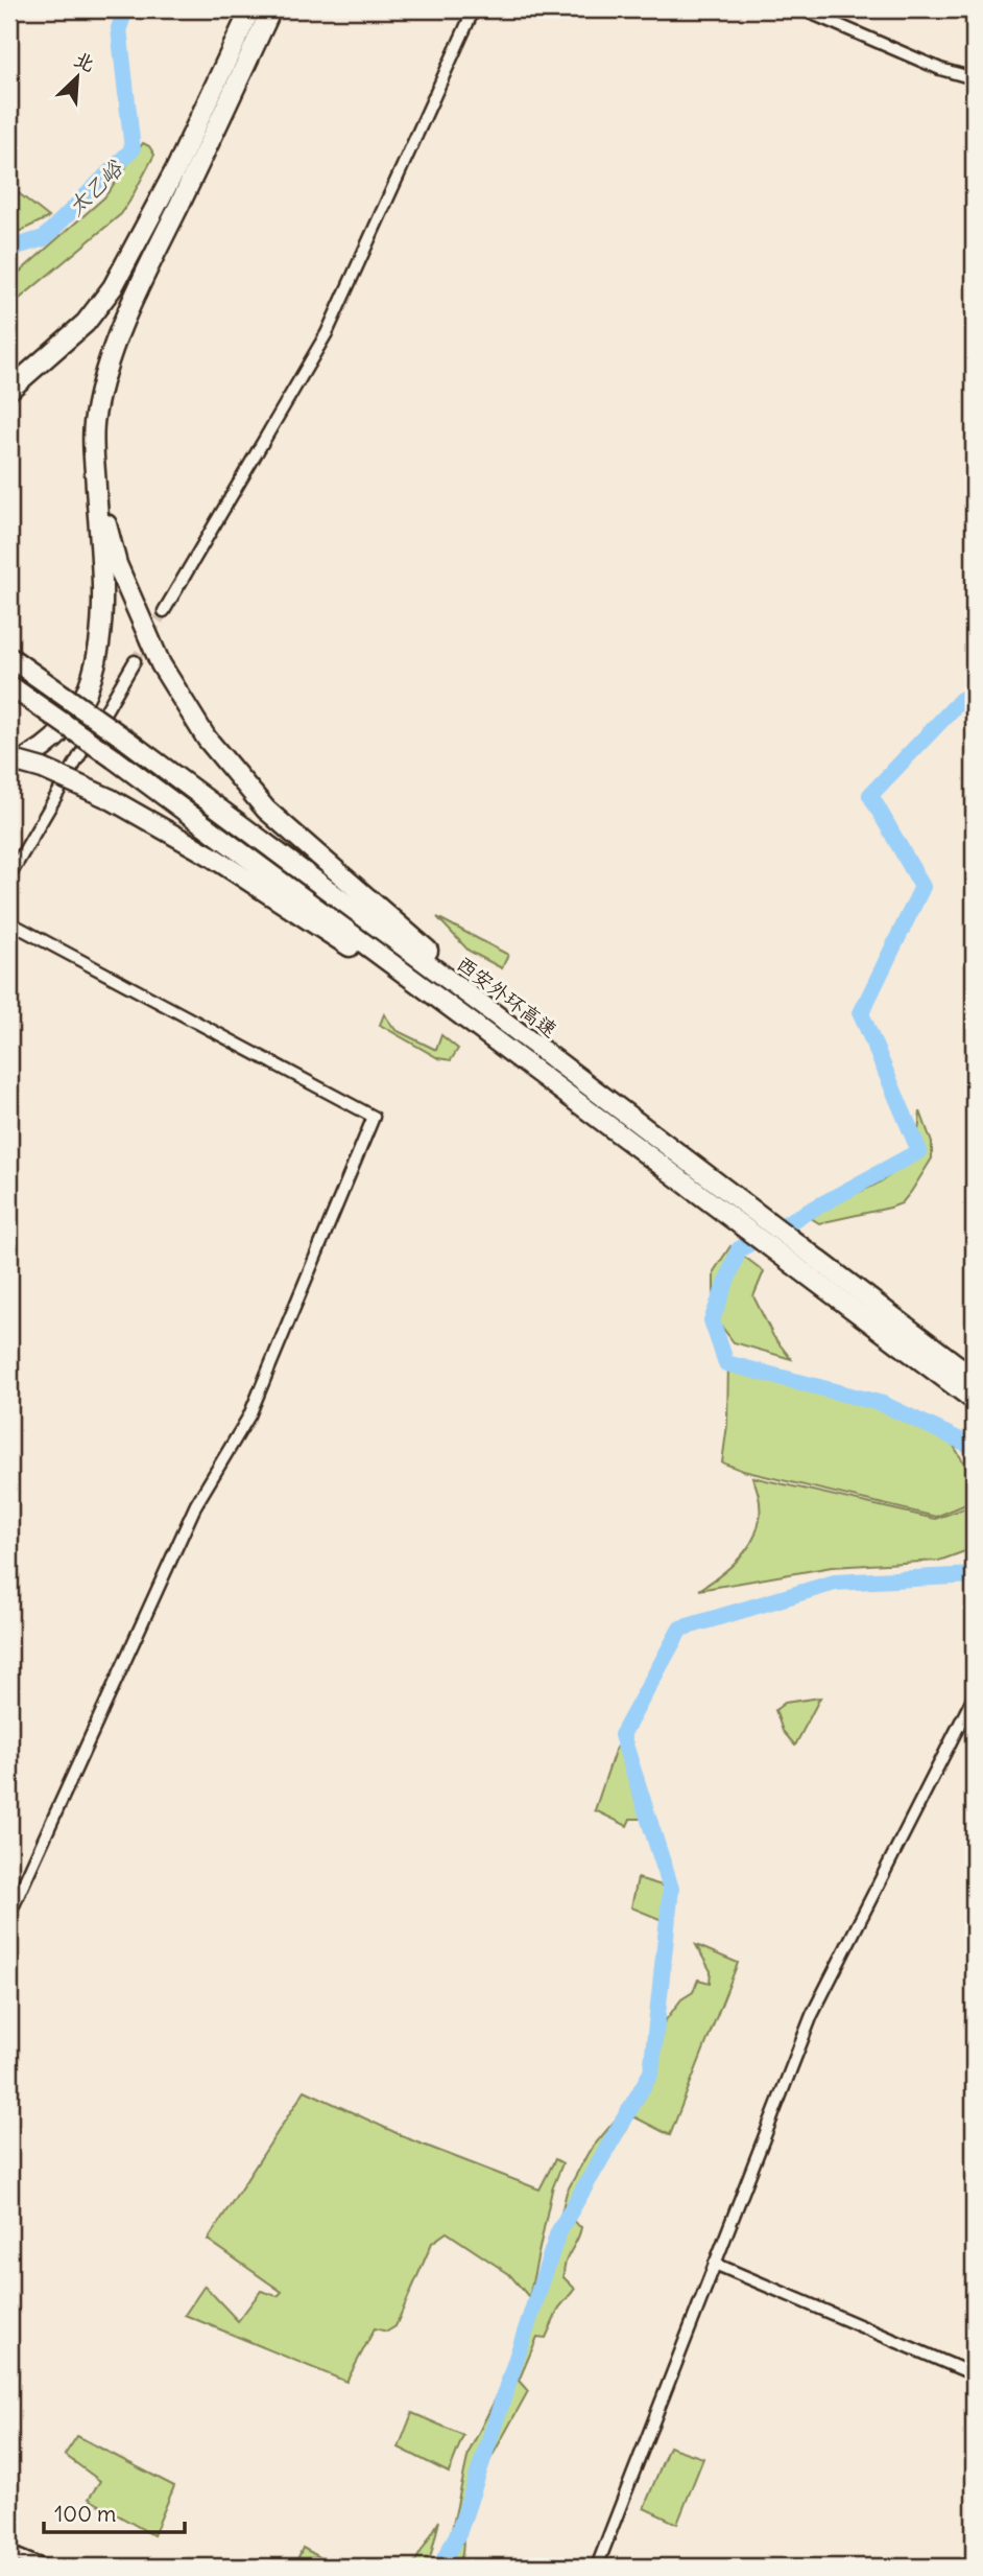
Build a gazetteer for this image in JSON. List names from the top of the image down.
{
  "streets": {
    "highway": ["西安外环高速"]
  },
  "water": ["太乙峪"],
  "scale_bar": "100 m",
  "north": "top right"
}
